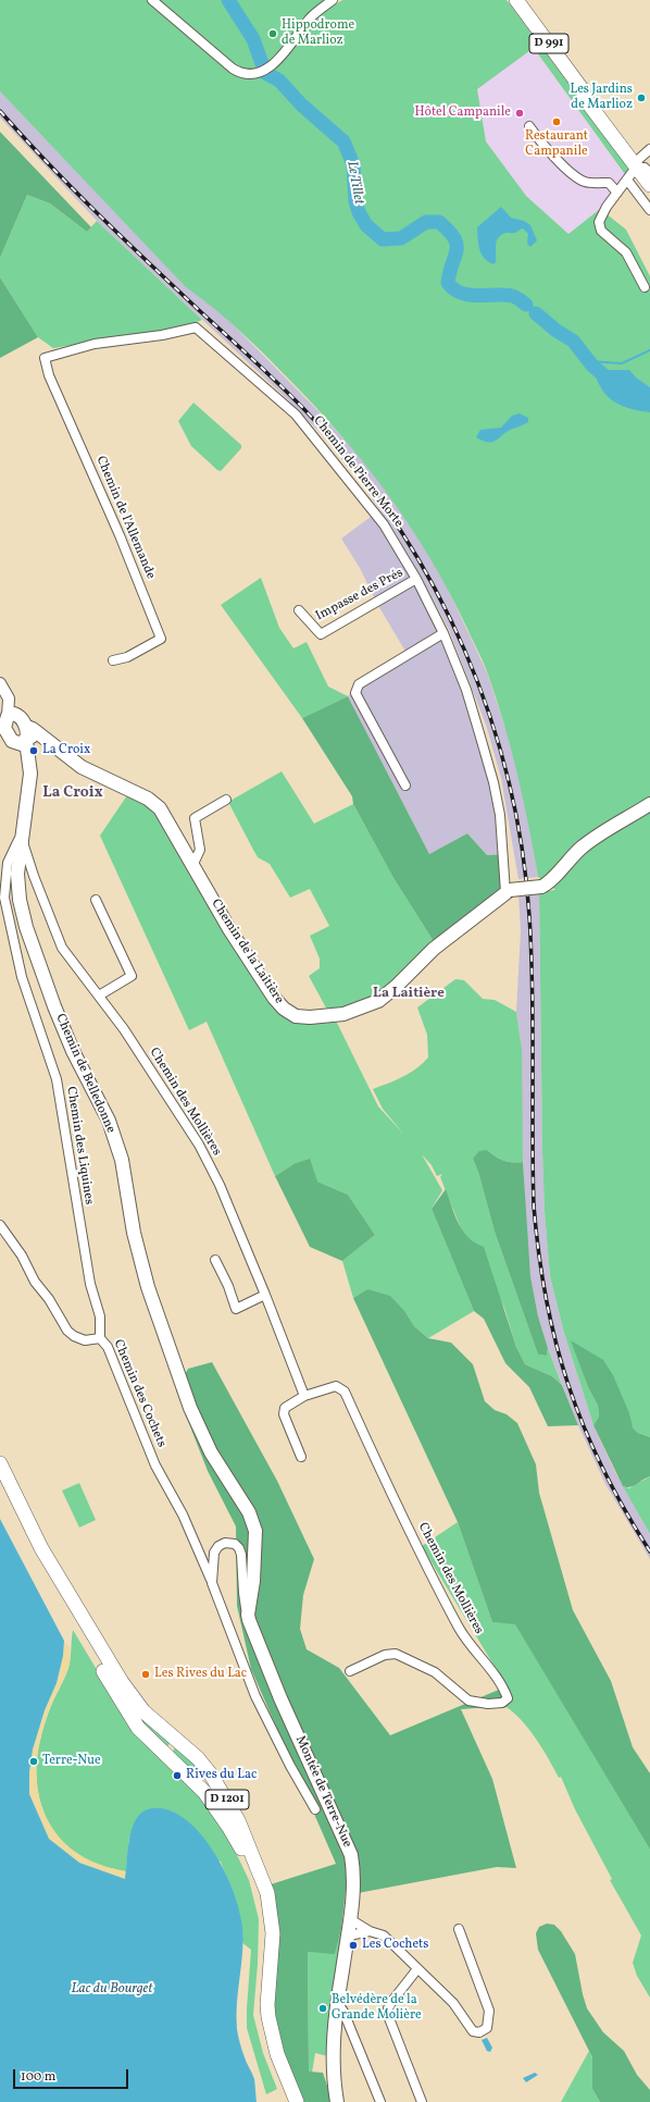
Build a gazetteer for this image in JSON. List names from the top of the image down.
{
  "streets": {
    "main road": [
      "D 991",
      "Chemin de la Laitière",
      "Chemin de Belledonne",
      "Montée de Terre-Nue",
      "D 1201"
    ],
    "street": [
      "Chemin de Pierre Morte",
      "Chemin de l'Allemande",
      "Impasse des Prés",
      "Chemin des Mollières",
      "Chemin des Liquines",
      "Chemin des Cochets"
    ]
  },
  "crossings": [
    ["Chemin de Pierre Morte", "Chemin de l'Allemande"],
    ["Chemin de Pierre Morte", "Impasse des Prés"],
    ["Chemin de Pierre Morte", "Chemin de la Laitière"],
    ["Chemin de la Laitière", "Chemin de Belledonne"],
    ["Chemin de Belledonne", "Chemin des Mollières"],
    ["Chemin de Belledonne", "Chemin des Liquines"],
    ["Chemin de Belledonne", "Chemin des Cochets"],
    ["Chemin de Belledonne", "Montée de Terre-Nue"],
    ["Chemin des Mollières", "Chemin des Liquines"],
    ["Chemin des Liquines", "Chemin des Cochets"],
    ["Chemin des Cochets", "Montée de Terre-Nue"]
  ],
  "districts": ["La Croix", "La Laitière"],
  "water": ["Le Tillet", "Lac du Bourget"],
  "places": [
    "Hippodrome de Marlioz",
    "Les Jardins de Marlioz",
    "Hôtel Campanile",
    "Restaurant Campanile",
    "La Croix",
    "Les Rives du Lac",
    "Terre-Nue",
    "Rives du Lac",
    "Les Cochets",
    "Belvédère de la Grande Molière"
  ],
  "scale_bar": "100 m"
}
